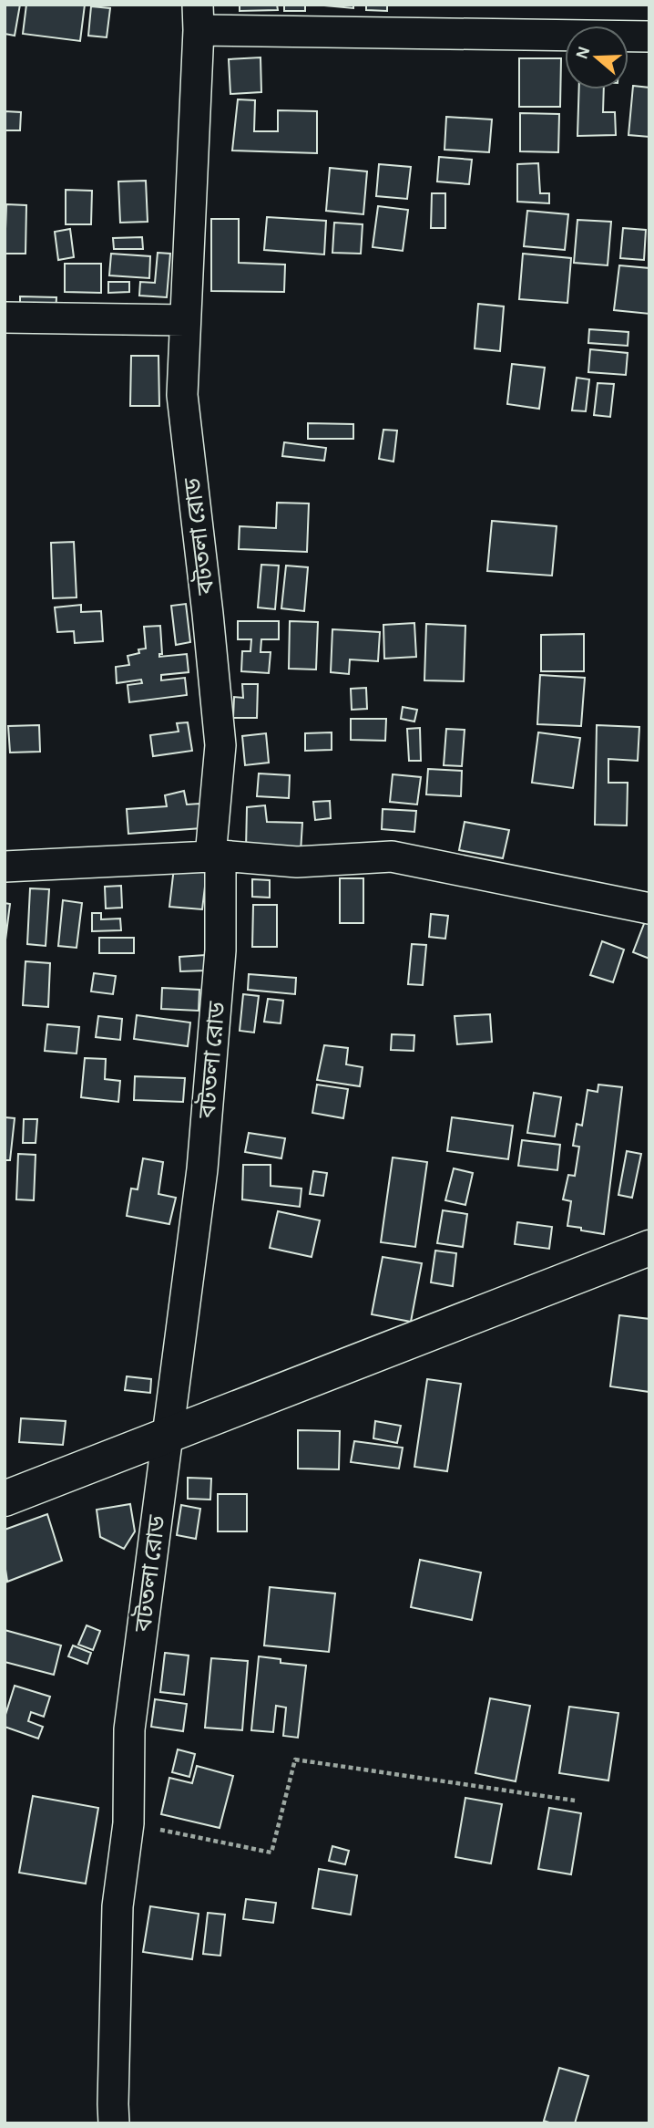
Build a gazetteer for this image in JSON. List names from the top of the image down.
{
  "streets": {
    "street": ["বটতলা রোড"]
  },
  "north": "left"
}
